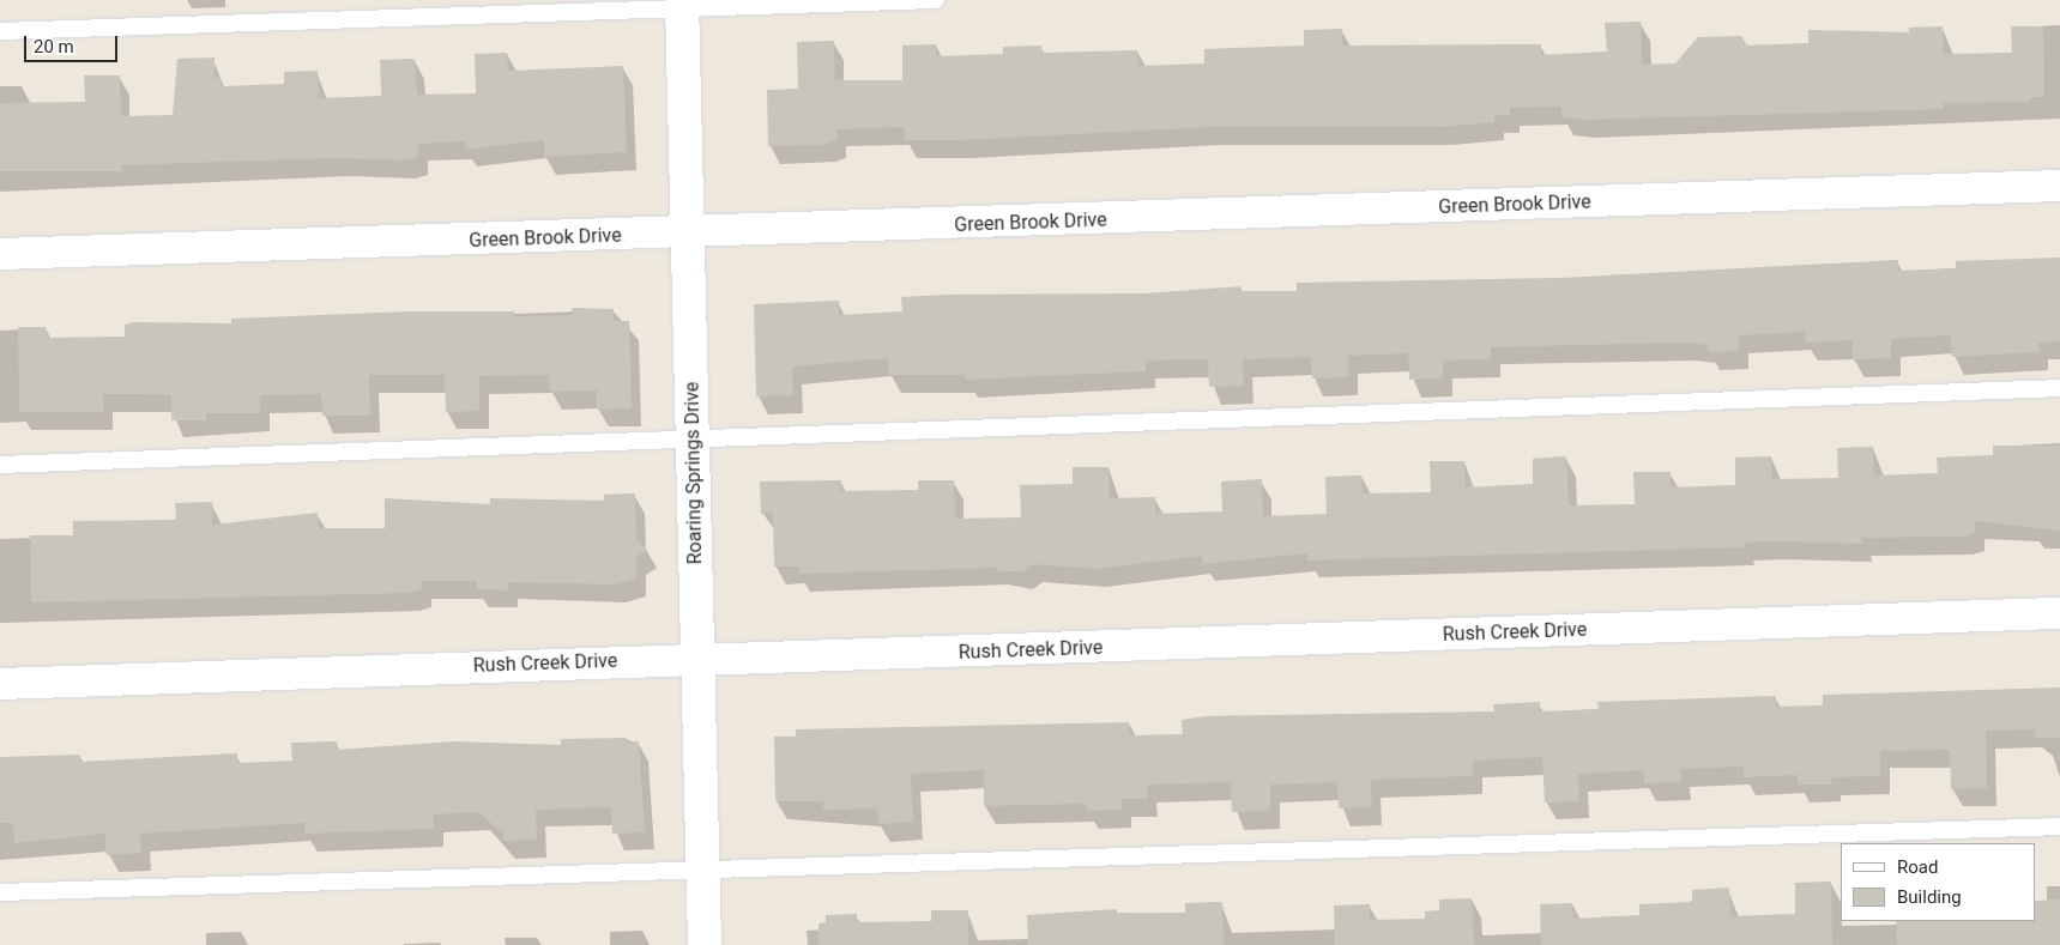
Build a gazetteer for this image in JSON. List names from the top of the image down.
{
  "streets": {
    "street": ["Green Brook Drive", "Roaring Springs Drive", "Rush Creek Drive"]
  },
  "crossings": [
    ["Green Brook Drive", "Roaring Springs Drive"],
    ["Roaring Springs Drive", "Rush Creek Drive"]
  ],
  "legend": ["Road", "Building"],
  "scale_bar": "20 m"
}
